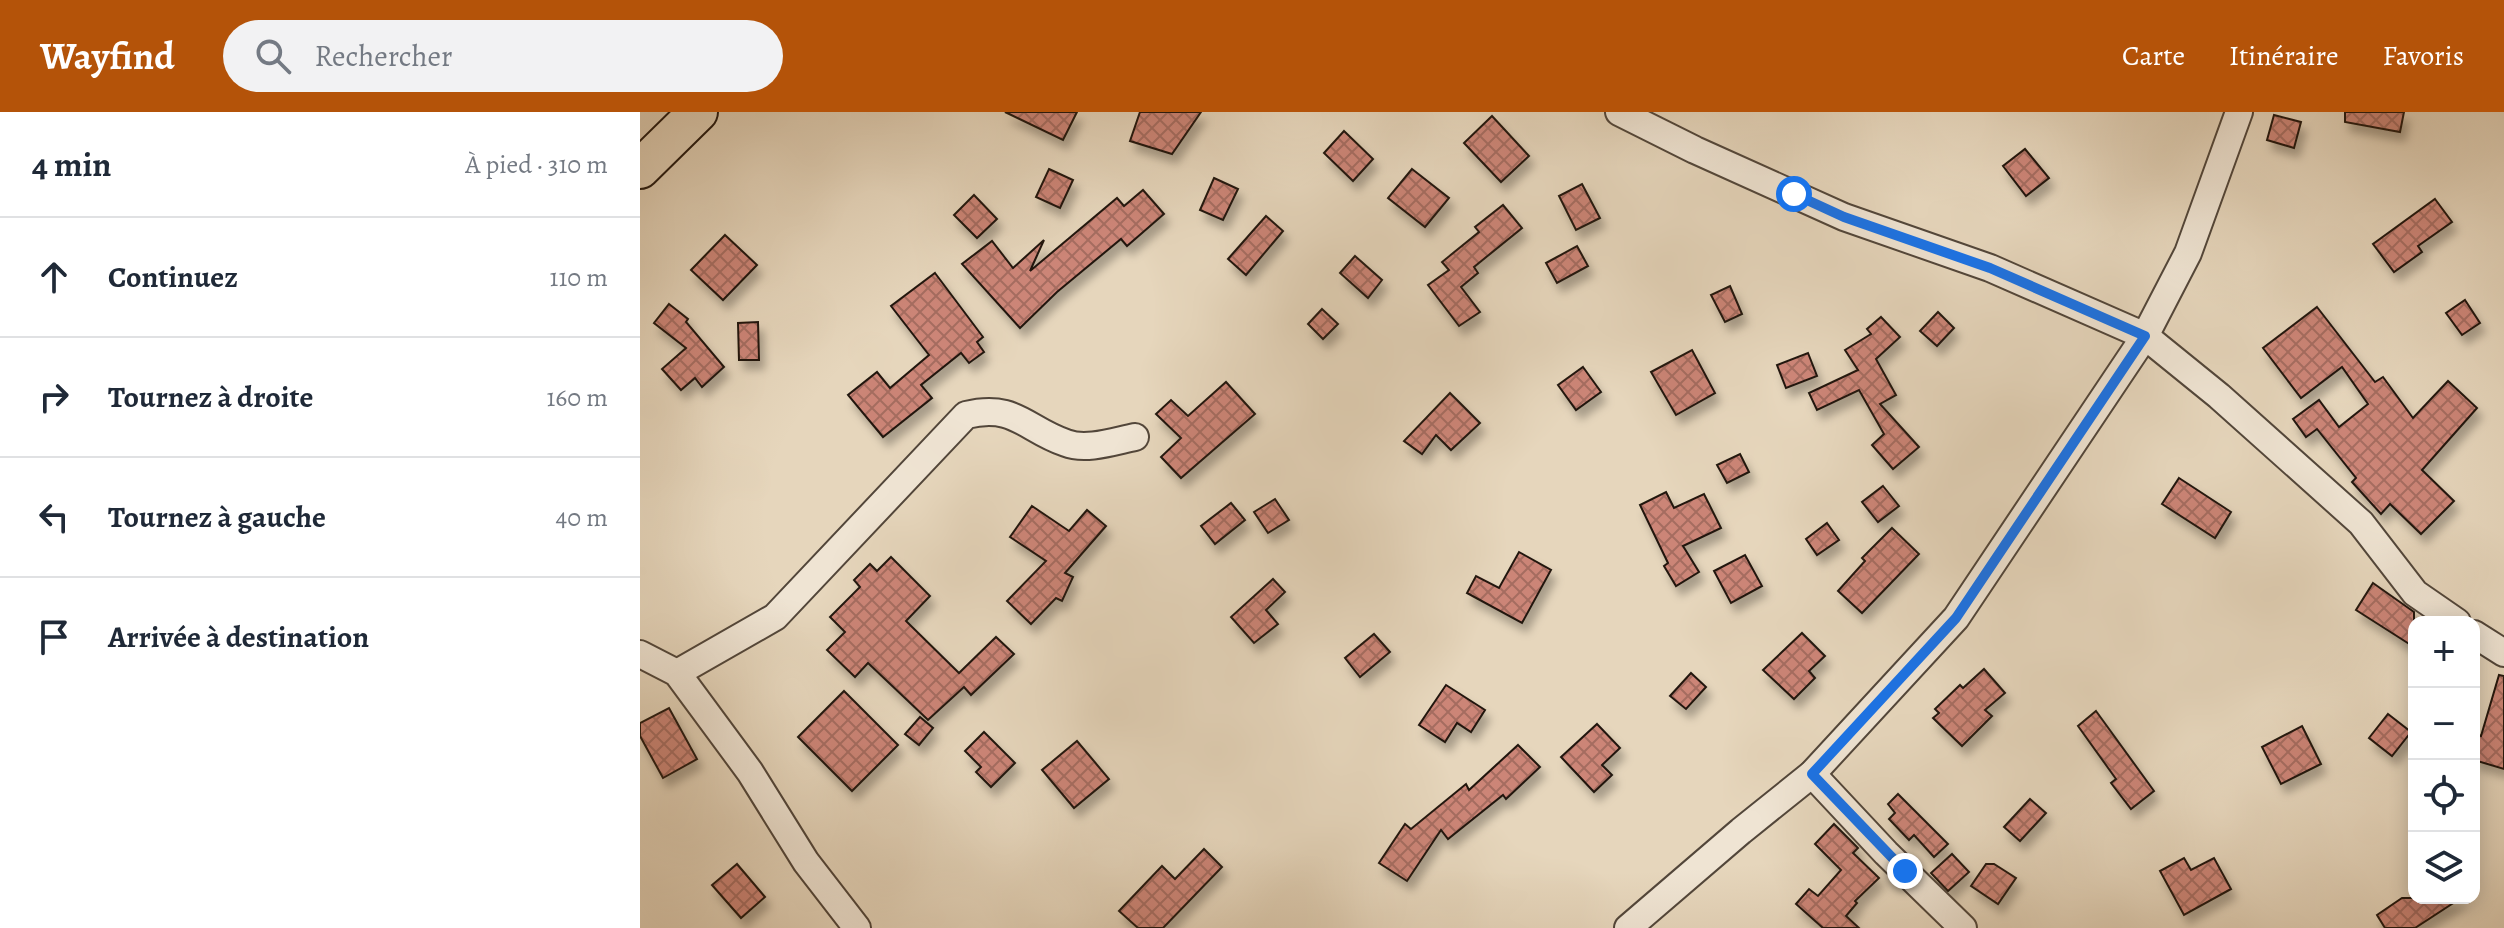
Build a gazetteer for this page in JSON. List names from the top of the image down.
{
  "page": {
    "header": "Wayfind",
    "search": "Rechercher",
    "nav": ["Carte", "Itinéraire", "Favoris"],
    "heading": ["4 min", "À pied · 310 m"],
    "list": [
      ["Continuez", "110 m"],
      ["Tournez à droite", "160 m"],
      ["Tournez à gauche", "40 m"],
      "Arrivée à destination"
    ],
    "map_buttons": ["+", "−"]
  }
}
